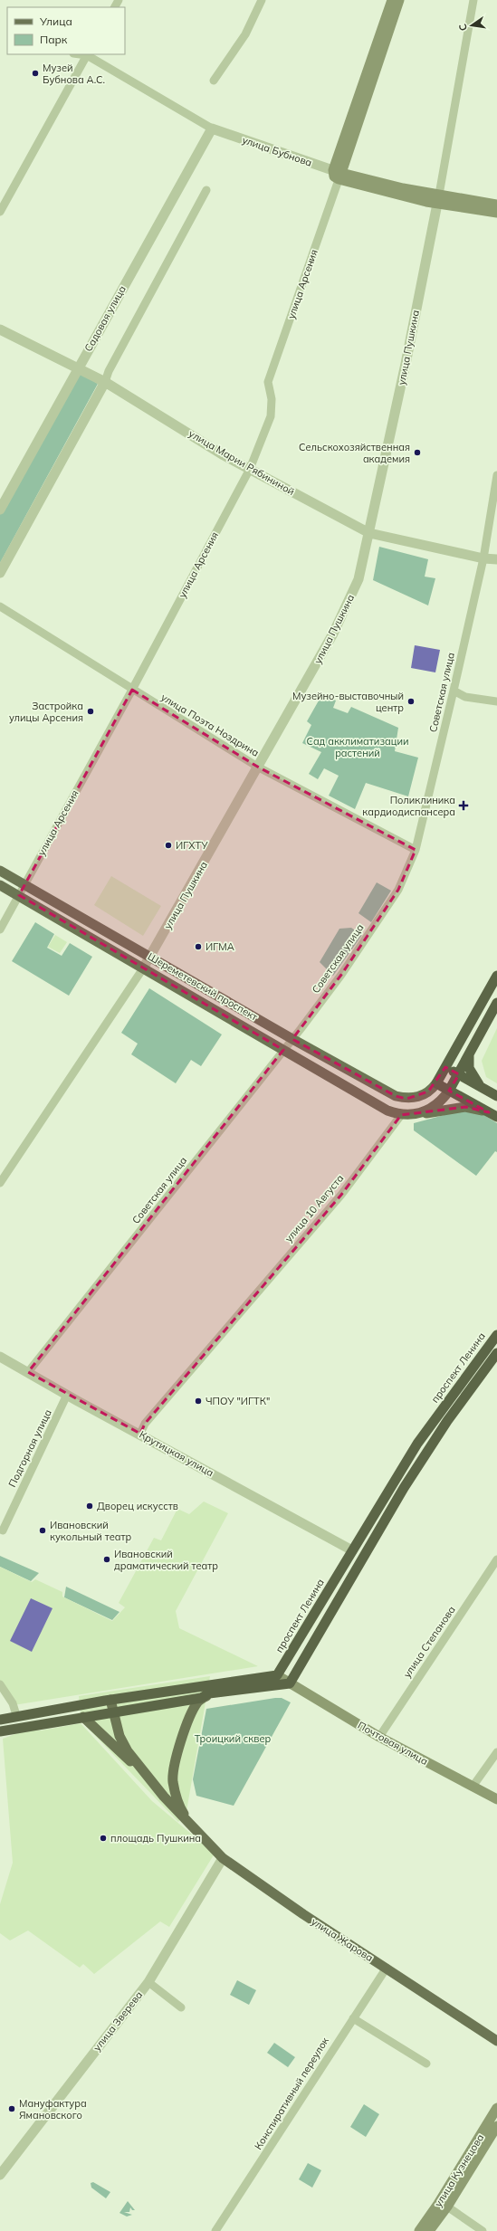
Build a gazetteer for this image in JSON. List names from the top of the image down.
{
  "streets": {
    "highway": ["проспект Ленина"],
    "main road": [
      "улица Бубнова",
      "улица Арсения",
      "Шереметевский проспект",
      "Почтовая улица",
      "улица Жарова",
      "улица Кузнецова"
    ],
    "street": [
      "Садовая улица",
      "улица Пушкина",
      "улица Марии Рябининой",
      "Советская улица",
      "улица Поэта Ноздрина",
      "улица 10 Августа",
      "Подгорная улица",
      "Крутицкая улица",
      "улица Степанова",
      "улица Зверева",
      "Конспиративный переулок"
    ]
  },
  "crossings": [
    ["улица Бубнова", "улица Арсения"],
    ["улица Бубнова", "Садовая улица"],
    ["улица Бубнова", "улица Пушкина"],
    ["улица Арсения", "улица Марии Рябининой"],
    ["улица Арсения", "улица Поэта Ноздрина"],
    ["улица Арсения", "Шереметевский проспект"],
    ["Садовая улица", "улица Марии Рябининой"],
    ["улица Пушкина", "улица Марии Рябининой"],
    ["улица Пушкина", "улица Поэта Ноздрина"],
    ["улица Пушкина", "Шереметевский проспект"],
    ["улица Марии Рябининой", "Советская улица"],
    ["Советская улица", "улица Поэта Ноздрина"],
    ["Советская улица", "Шереметевский проспект"],
    ["Советская улица", "Крутицкая улица"],
    ["Шереметевский проспект", "улица 10 Августа"],
    ["улица 10 Августа", "Крутицкая улица"],
    ["проспект Ленина", "Крутицкая улица"],
    ["проспект Ленина", "Почтовая улица"],
    ["Подгорная улица", "Крутицкая улица"],
    ["улица Степанова", "Почтовая улица"],
    ["улица Жарова", "улица Зверева"],
    ["улица Жарова", "Конспиративный переулок"]
  ],
  "parks": ["Сад акклиматизации растений", "Троицкий сквер"],
  "places": {
    "other": [
      "Музей Бубнова А.С.",
      "Сельскохозяйственная академия",
      "Музейно-выставочный центр",
      "Застройка улицы Арсения",
      "ИГХТУ",
      "ИГМА",
      "ЧПОУ \"ИГТК\"",
      "Дворец искусств",
      "Ивановский кукольный театр",
      "Ивановский драматический театр",
      "площадь Пушкина",
      "Мануфактура Ямановского"
    ],
    "health": ["Поликлиника кардиодиспансера"]
  },
  "legend": ["Улица", "Парк"],
  "north": "left"
}
